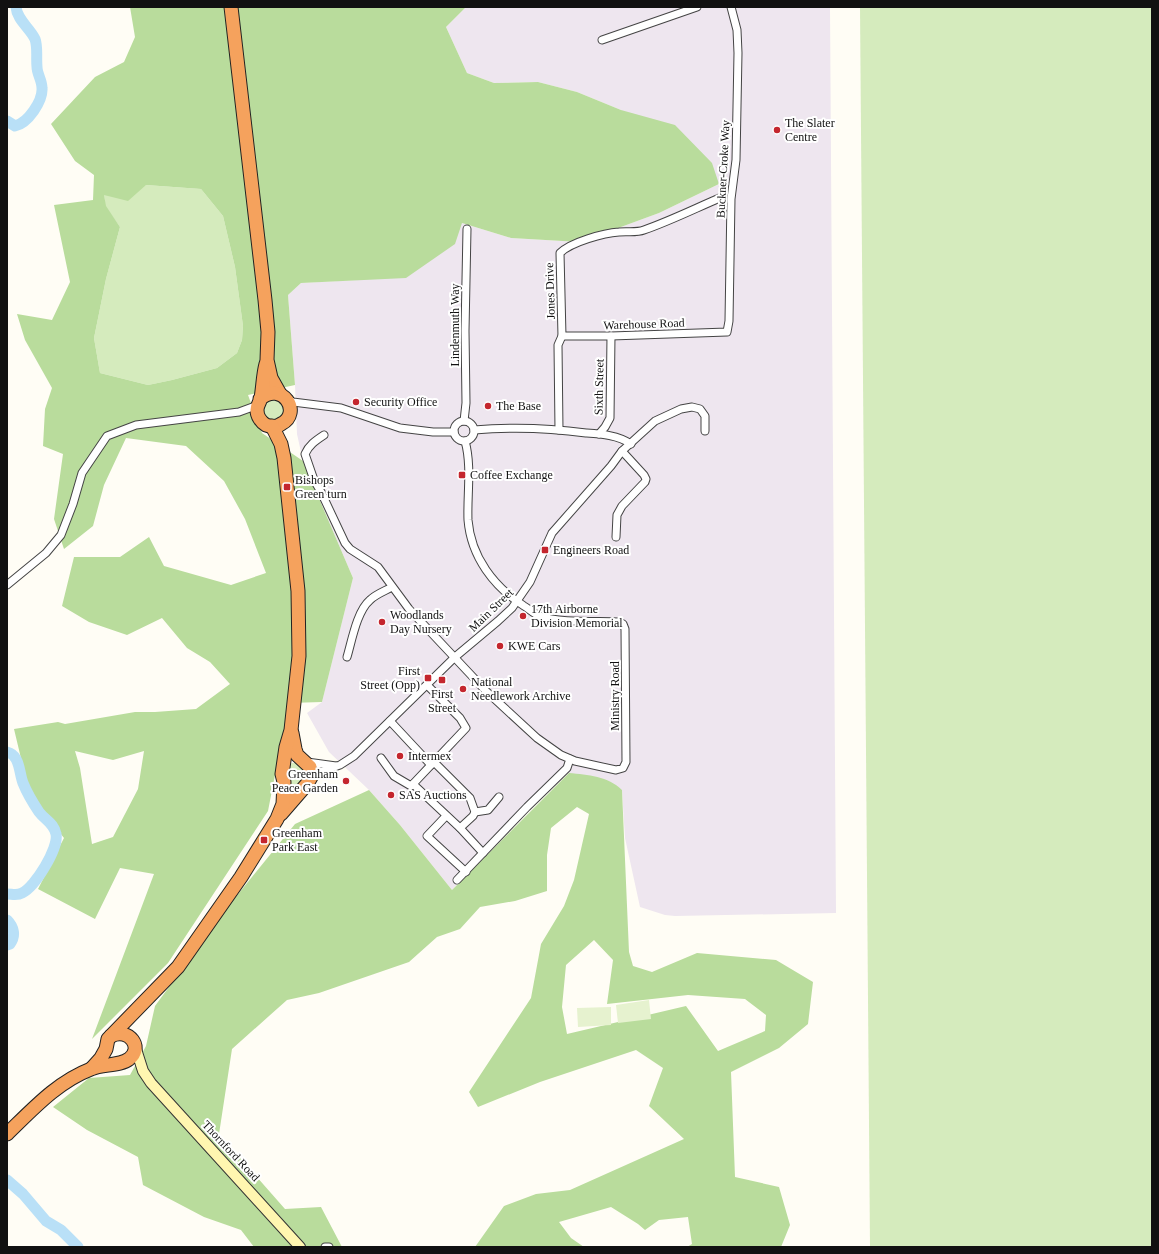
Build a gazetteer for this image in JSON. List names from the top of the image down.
{
  "streets": {
    "street": [
      "Buckner-Croke Way",
      "Jones Drive",
      "Warehouse Road",
      "Lindenmuth Way",
      "Sixth Street",
      "Main Street",
      "Ministry Road",
      "Thornford Road"
    ]
  },
  "crossings": [
    ["Buckner-Croke Way", "Warehouse Road"],
    ["Jones Drive", "Warehouse Road"],
    ["Warehouse Road", "Sixth Street"],
    ["Main Street", "Ministry Road"]
  ],
  "places": {
    "other": [
      "The Slater Centre",
      "Security Office",
      "The Base",
      "17th Airborne Division Memorial",
      "Woodlands Day Nursery",
      "KWE Cars",
      "National Needlework Archive",
      "Intermex",
      "Greenham Peace Garden",
      "SAS Auctions"
    ],
    "transit": [
      "Coffee Exchange",
      "Bishops Green turn",
      "Engineers Road",
      "First Street (Opp)",
      "First Street",
      "Greenham Park East"
    ]
  }
}
